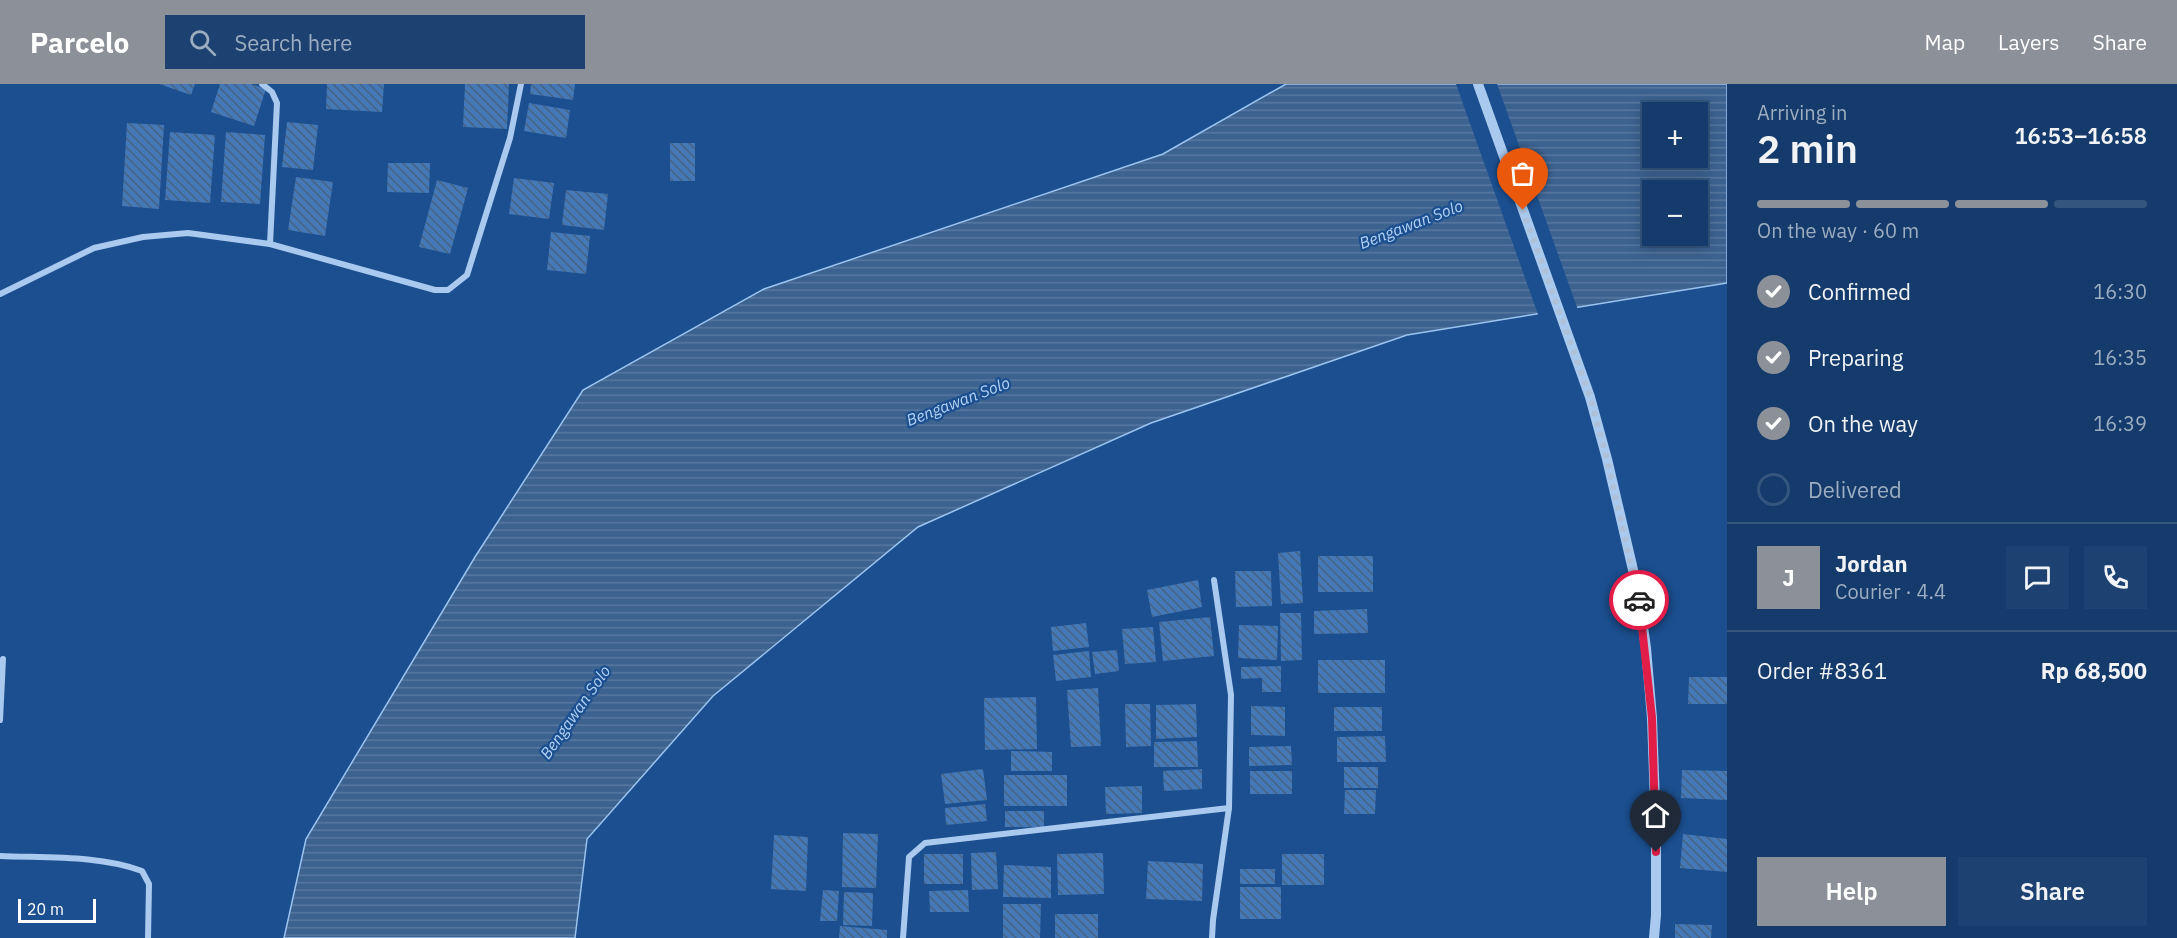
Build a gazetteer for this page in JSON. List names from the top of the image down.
{
  "water": ["Bengawan Solo"],
  "scale_bar": "20 m",
  "page": {
    "header": "Parcelo",
    "search": "Search here",
    "nav": ["Map", "Layers", "Share"],
    "heading": ["2 min", "Arriving in", "16:53–16:58"],
    "panel": [
      "Jordan",
      "Courier · 4.4",
      "Order #8361",
      "Rp 68,500"
    ],
    "map_buttons": ["+", "−"],
    "bar": "On the way · 60 m",
    "list": [
      ["Confirmed", "16:30"],
      ["Preparing", "16:35"],
      ["On the way", "16:39"],
      "Delivered"
    ],
    "round": "J",
    "buttons": ["Help", "Share"],
    "scale": "20 m"
  }
}
